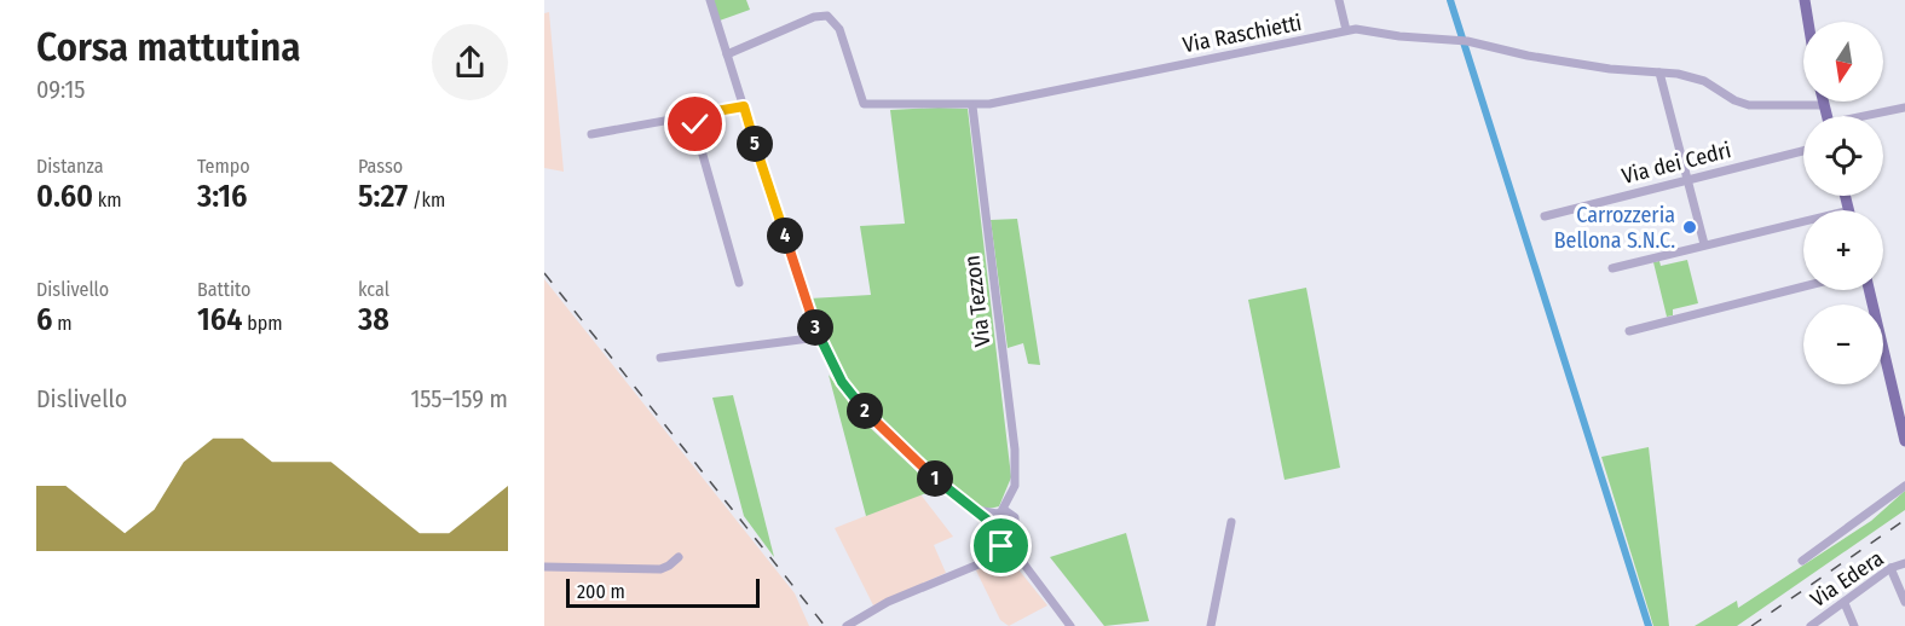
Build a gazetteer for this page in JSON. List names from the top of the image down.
{
  "streets": {
    "street": [
      "Via Raschietti",
      "Via dei Cedri",
      "Via Tezzon",
      "Via Edera"
    ]
  },
  "crossings": [
    ["Via Raschietti", "Via Tezzon"]
  ],
  "places": ["Carrozzeria Bellona S.N.C."],
  "scale_bar": "200 m",
  "north": "bottom",
  "page": {
    "heading": ["Corsa mattutina", "09:15"],
    "map_buttons": ["+", "−"],
    "stats": [
      ["Distanza", "0.60 km"],
      ["Tempo", "3:16"],
      ["Passo", "5:27 /km"],
      ["Dislivello", "6 m"],
      ["Battito", "164 bpm"],
      ["kcal", "38"]
    ],
    "pins": [
      "5",
      "4",
      "3",
      "2",
      "1"
    ],
    "chart": ["Dislivello", "155–159 m"],
    "scale": "200 m"
  }
}
